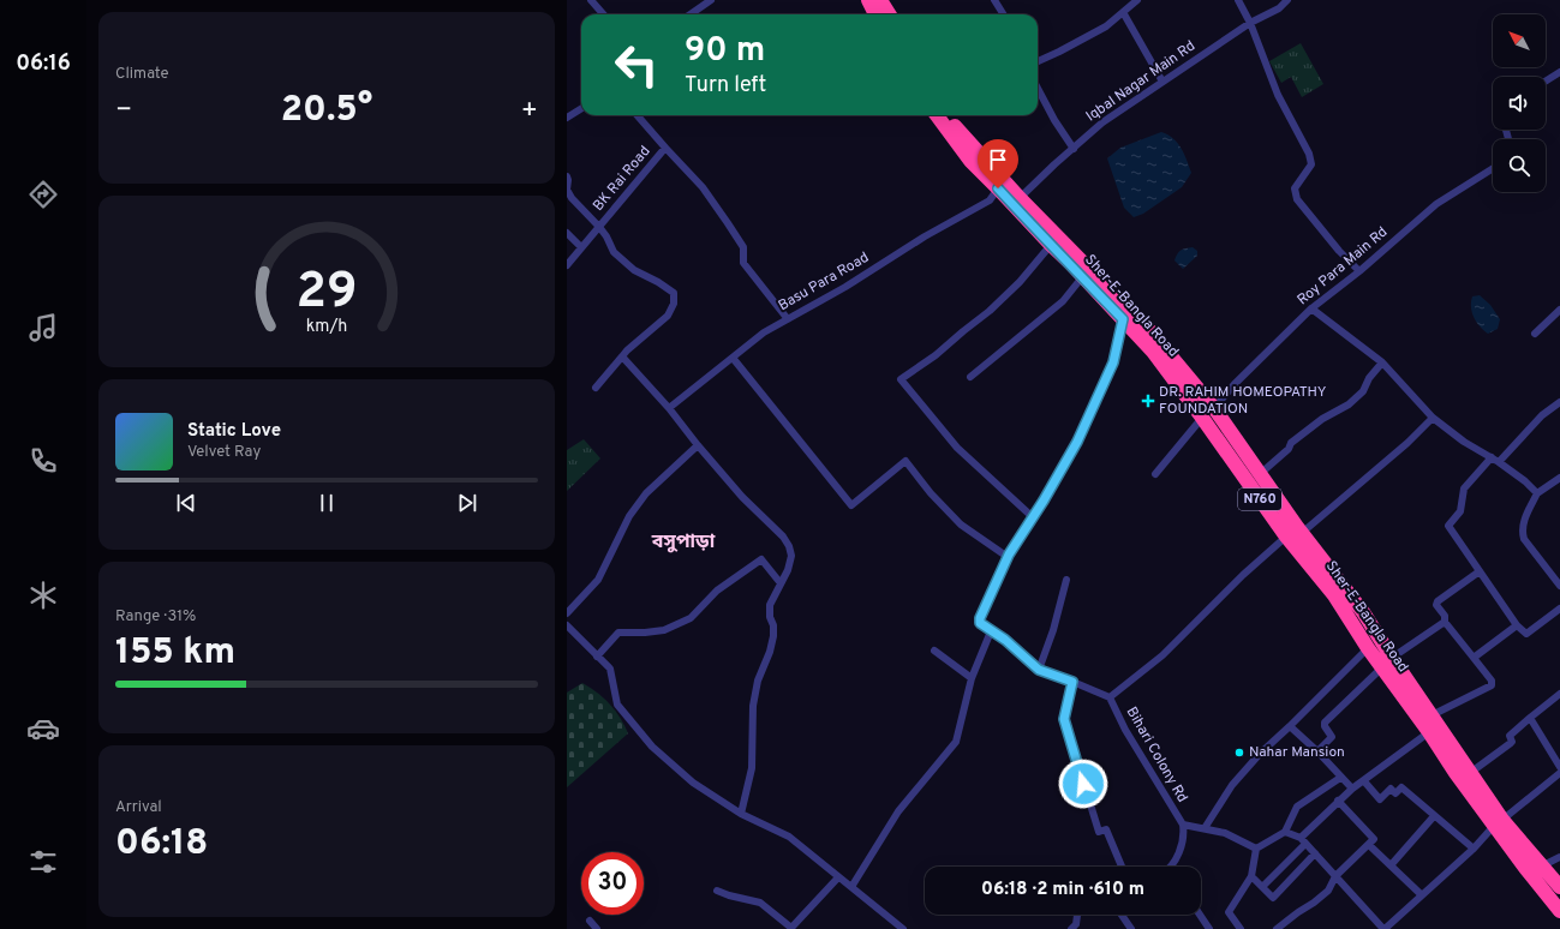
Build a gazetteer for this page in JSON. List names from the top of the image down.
{
  "streets": {
    "highway": ["Sher-E-Bangla Road", "N760"],
    "street": [
      "Iqbal Nagar Main Rd",
      "BK Rai Road",
      "Roy Para Main Rd",
      "Basu Para Road",
      "Bihari Colony Rd"
    ]
  },
  "crossings": [
    ["Iqbal Nagar Main Rd", "Sher-E-Bangla Road"],
    ["Roy Para Main Rd", "Sher-E-Bangla Road"],
    ["Basu Para Road", "Sher-E-Bangla Road"]
  ],
  "districts": ["বসুপাড়া"],
  "places": {
    "health": ["DR. RAHIM HOMEOPATHY FOUNDATION"],
    "other": ["Nahar Mansion"]
  },
  "north": "top left",
  "page": {
    "tabs": "06:16",
    "tile": [
      "Climate",
      ["Range · 31%", "155 km"],
      ["Arrival", "06:18"]
    ],
    "turn": ["90 m", "Turn left"],
    "heat": ["−", "20.5°", "+"],
    "song": ["Static Love", "Velvet Ray"],
    "limit": "30",
    "trip": "06:18 · 2 min · 610 m",
    "gauge": ["29", "km/h"]
  }
}
